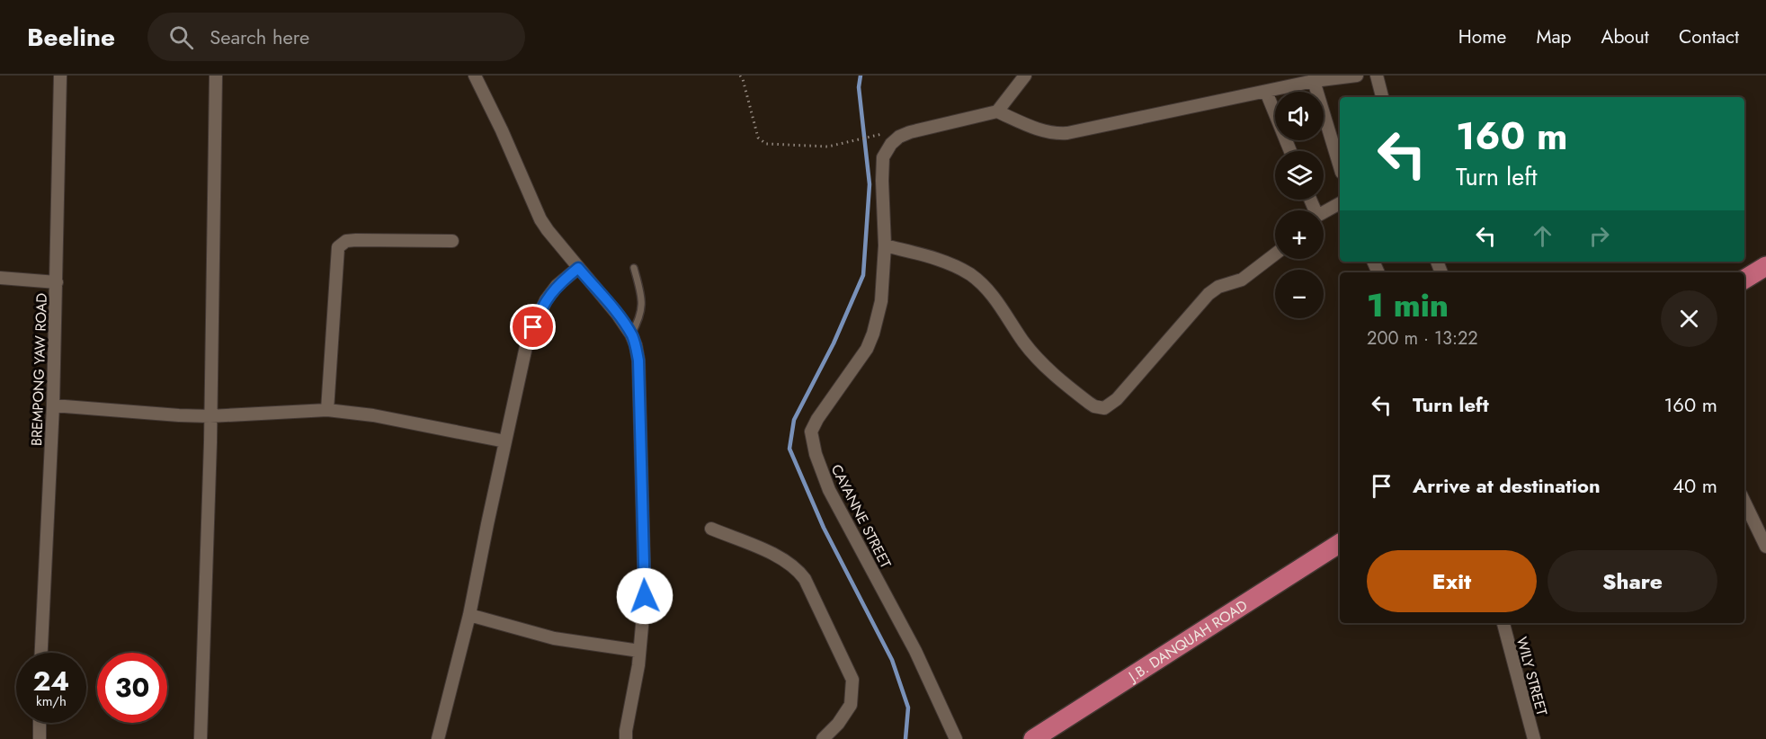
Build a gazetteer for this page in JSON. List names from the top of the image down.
{
  "streets": {
    "highway": ["J.B. DANQUAH ROAD"],
    "street": ["BREMPONG YAW ROAD", "CAYANNE STREET", "WILY STREET"]
  },
  "page": {
    "header": "Beeline",
    "search": "Search here",
    "nav": [
      "Home",
      "Map",
      "About",
      "Contact"
    ],
    "map_buttons": ["+", "−"],
    "turn": ["160 m", "Turn left"],
    "heading": ["1 min", "200 m · 13:22"],
    "list": [
      {
        "name": "Turn left",
        "value": "160 m"
      },
      {
        "name": "Arrive at destination",
        "value": "40 m"
      }
    ],
    "buttons": ["Exit", "Share"],
    "speed": "24 km/h",
    "limit": "30"
  }
}
